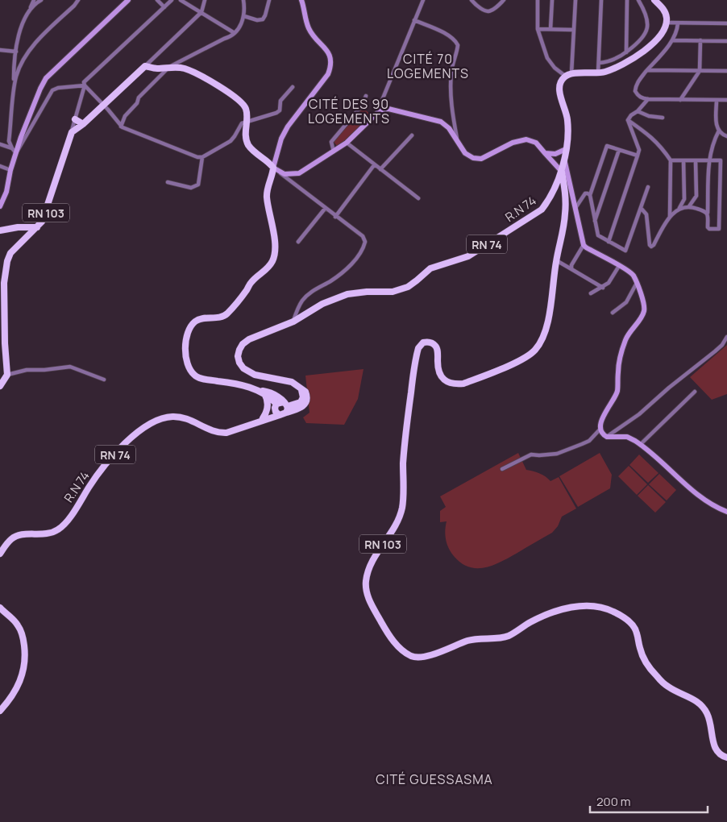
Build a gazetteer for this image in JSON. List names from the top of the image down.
{
  "streets": {
    "main road": ["R.N 74", "RN 103", "RN 74"]
  },
  "crossings": [
    ["R.N 74", "RN 103"]
  ],
  "districts": ["CITÉ 70 LOGEMENTS", "CITÉ DES 90 LOGEMENTS", "CITÉ GUESSASMA"],
  "scale_bar": "200 m"
}
